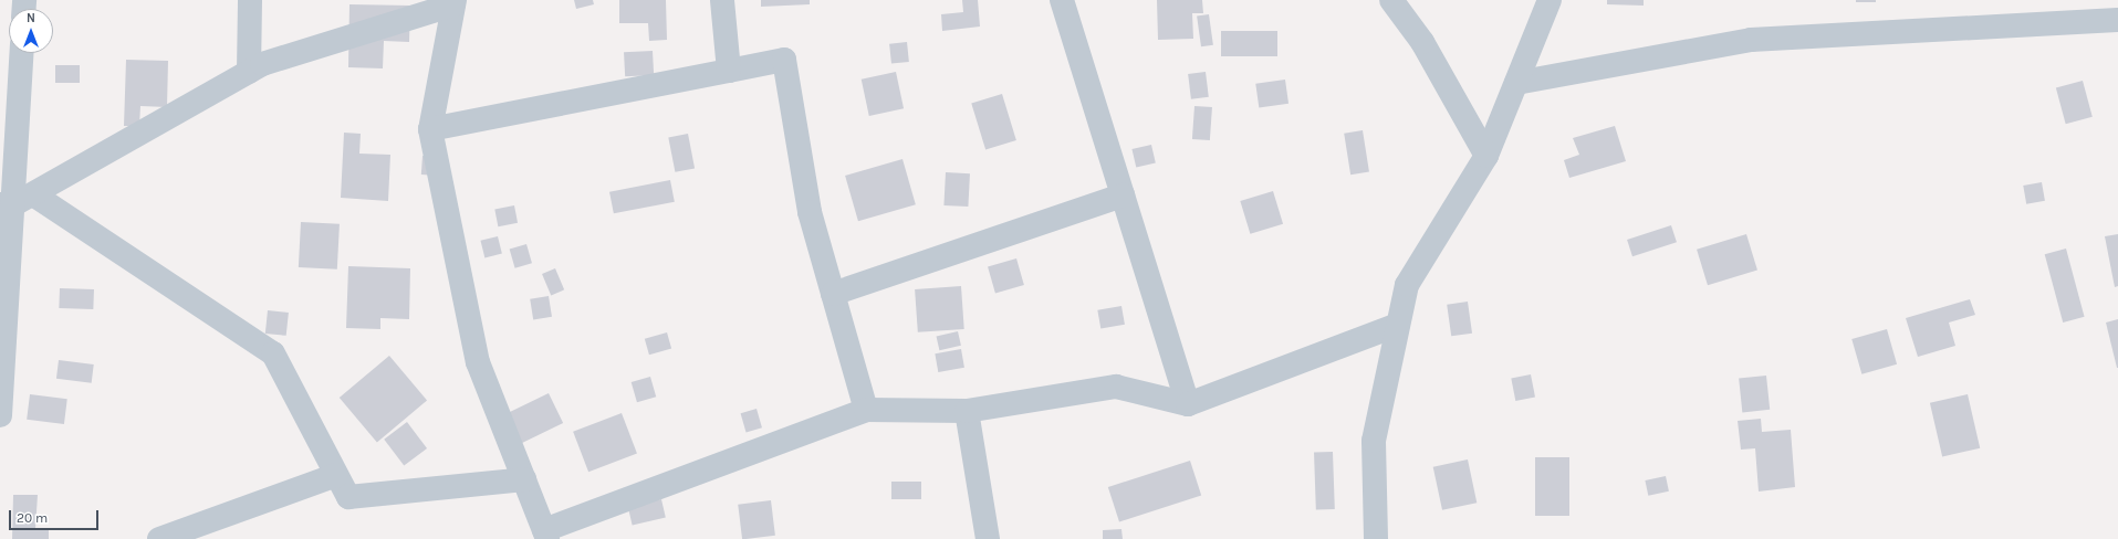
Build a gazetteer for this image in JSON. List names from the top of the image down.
{
  "scale_bar": "20 m",
  "north": "top"
}
